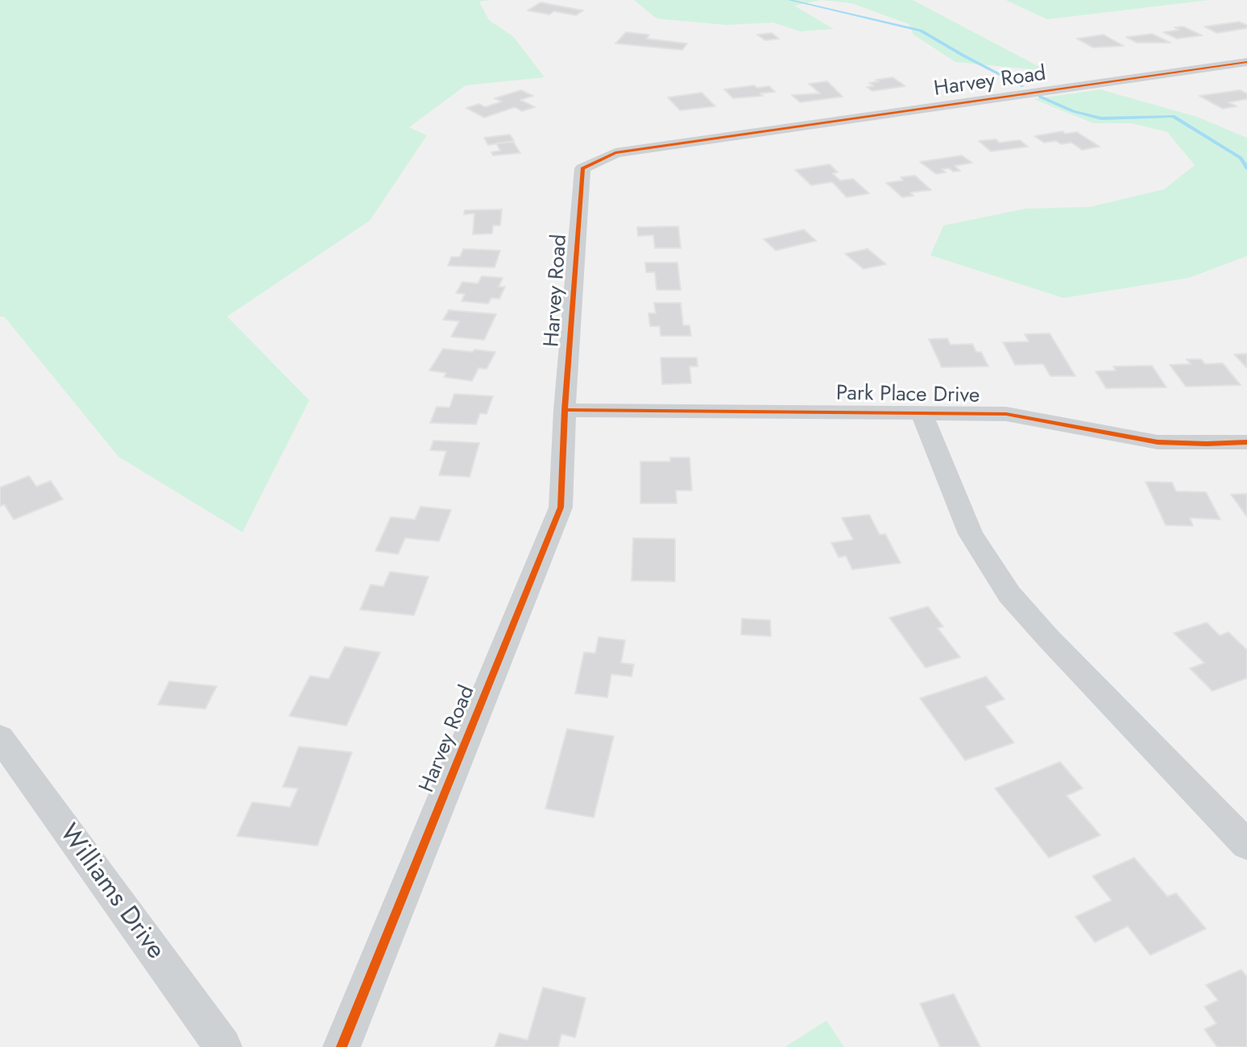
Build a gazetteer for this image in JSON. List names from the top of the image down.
{
  "streets": {
    "street": ["Harvey Road", "Park Place Drive", "Williams Drive"]
  },
  "crossings": [
    ["Harvey Road", "Park Place Drive"]
  ]
}
